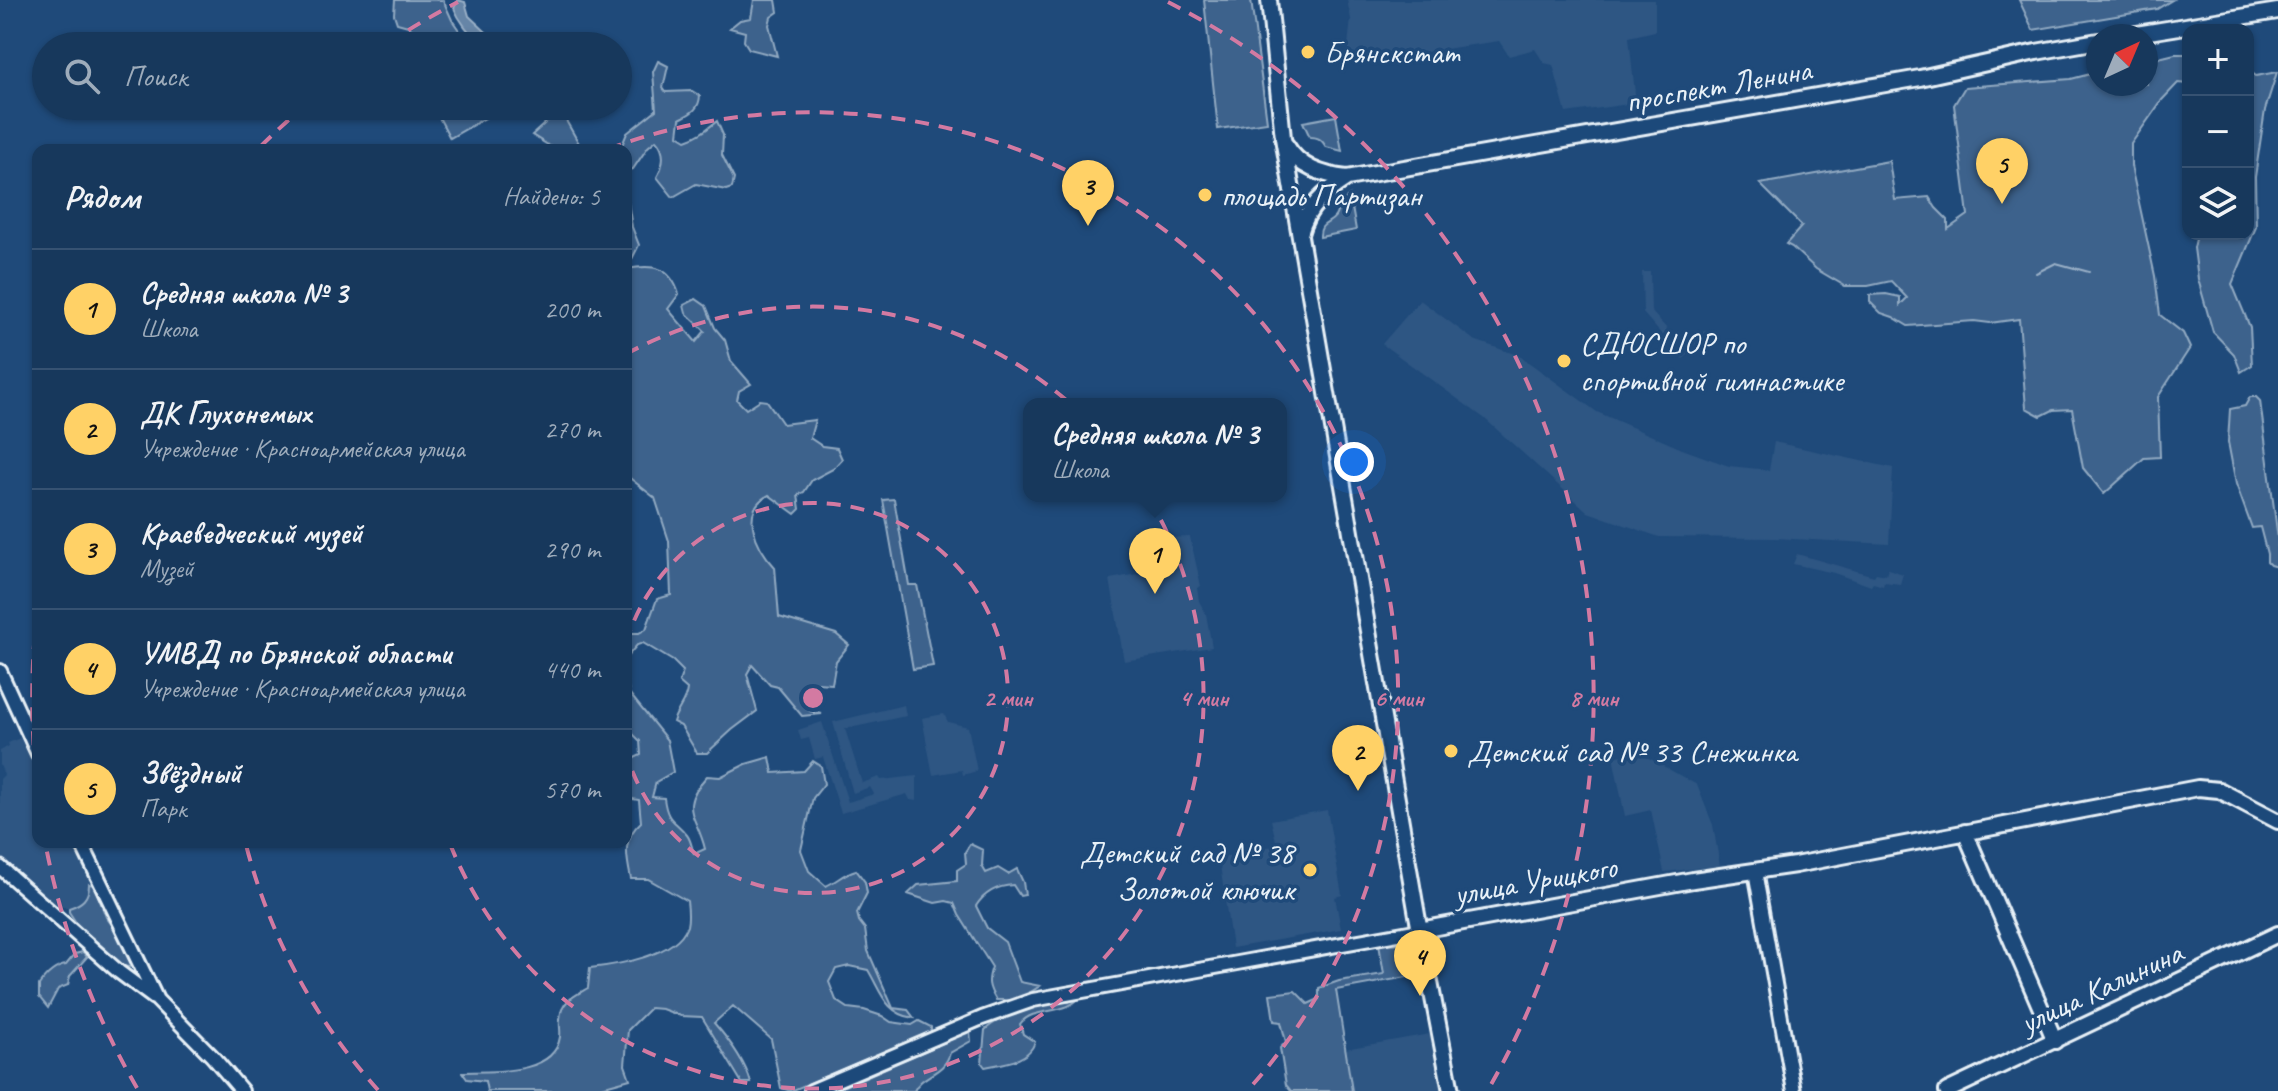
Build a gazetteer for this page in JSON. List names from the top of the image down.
{
  "streets": {
    "main road": ["проспект Ленина", "улица Урицкого", "улица Калинина"]
  },
  "places": [
    "Брянскстат",
    "площадь Партизан",
    "СДЮСШОР по спортивной гимнастике",
    "Детский сад № 33 Снежинка",
    "Детский сад № 38 Золотой ключик"
  ],
  "north": "top right",
  "page": {
    "map_buttons": ["+", "−"],
    "search": "Поиск",
    "pins": [
      "5",
      "3",
      "1",
      "2",
      "4"
    ],
    "heading": ["Рядом", "Найдено: 5"],
    "list": [
      {
        "mark": "1",
        "name": "Средняя школа № 3",
        "note": "Школа",
        "value": "200 m"
      },
      {
        "mark": "2",
        "name": "ДК Глухонемых",
        "note": "Учреждение · Красноармейская улица",
        "value": "270 m"
      },
      {
        "mark": "3",
        "name": "Краеведческий музей",
        "note": "Музей",
        "value": "290 m"
      },
      {
        "mark": "4",
        "name": "УМВД по Брянской области",
        "note": "Учреждение · Красноармейская улица",
        "value": "440 m"
      },
      {
        "mark": "5",
        "name": "Звёздный",
        "note": "Парк",
        "value": "570 m"
      }
    ],
    "popup": ["Средняя школа № 3", "Школа"]
  },
  "rings": [
    "2 мин",
    "4 мин",
    "6 мин",
    "8 мин"
  ]
}
